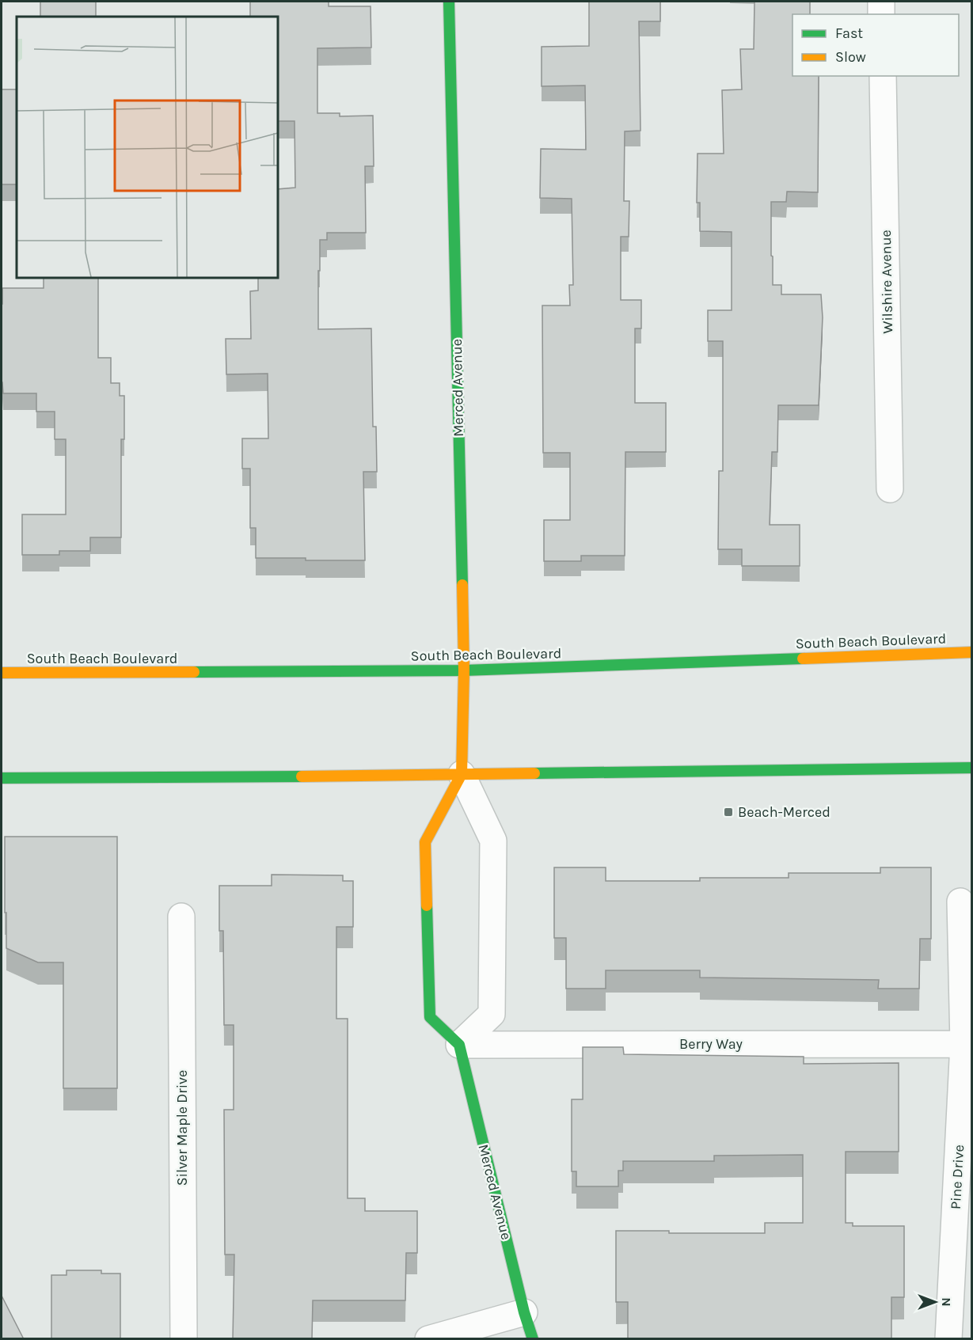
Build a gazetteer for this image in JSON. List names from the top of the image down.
{
  "streets": {
    "main road": ["Merced Avenue", "South Beach Boulevard"],
    "street": [
      "Wilshire Avenue",
      "Berry Way",
      "Silver Maple Drive",
      "Pine Drive"
    ]
  },
  "crossings": [
    ["Merced Avenue", "South Beach Boulevard"],
    ["Merced Avenue", "Berry Way"],
    ["Berry Way", "Pine Drive"]
  ],
  "places": {
    "transit": ["Beach-Merced"]
  },
  "legend": ["Fast", "Slow"],
  "north": "right"
}
